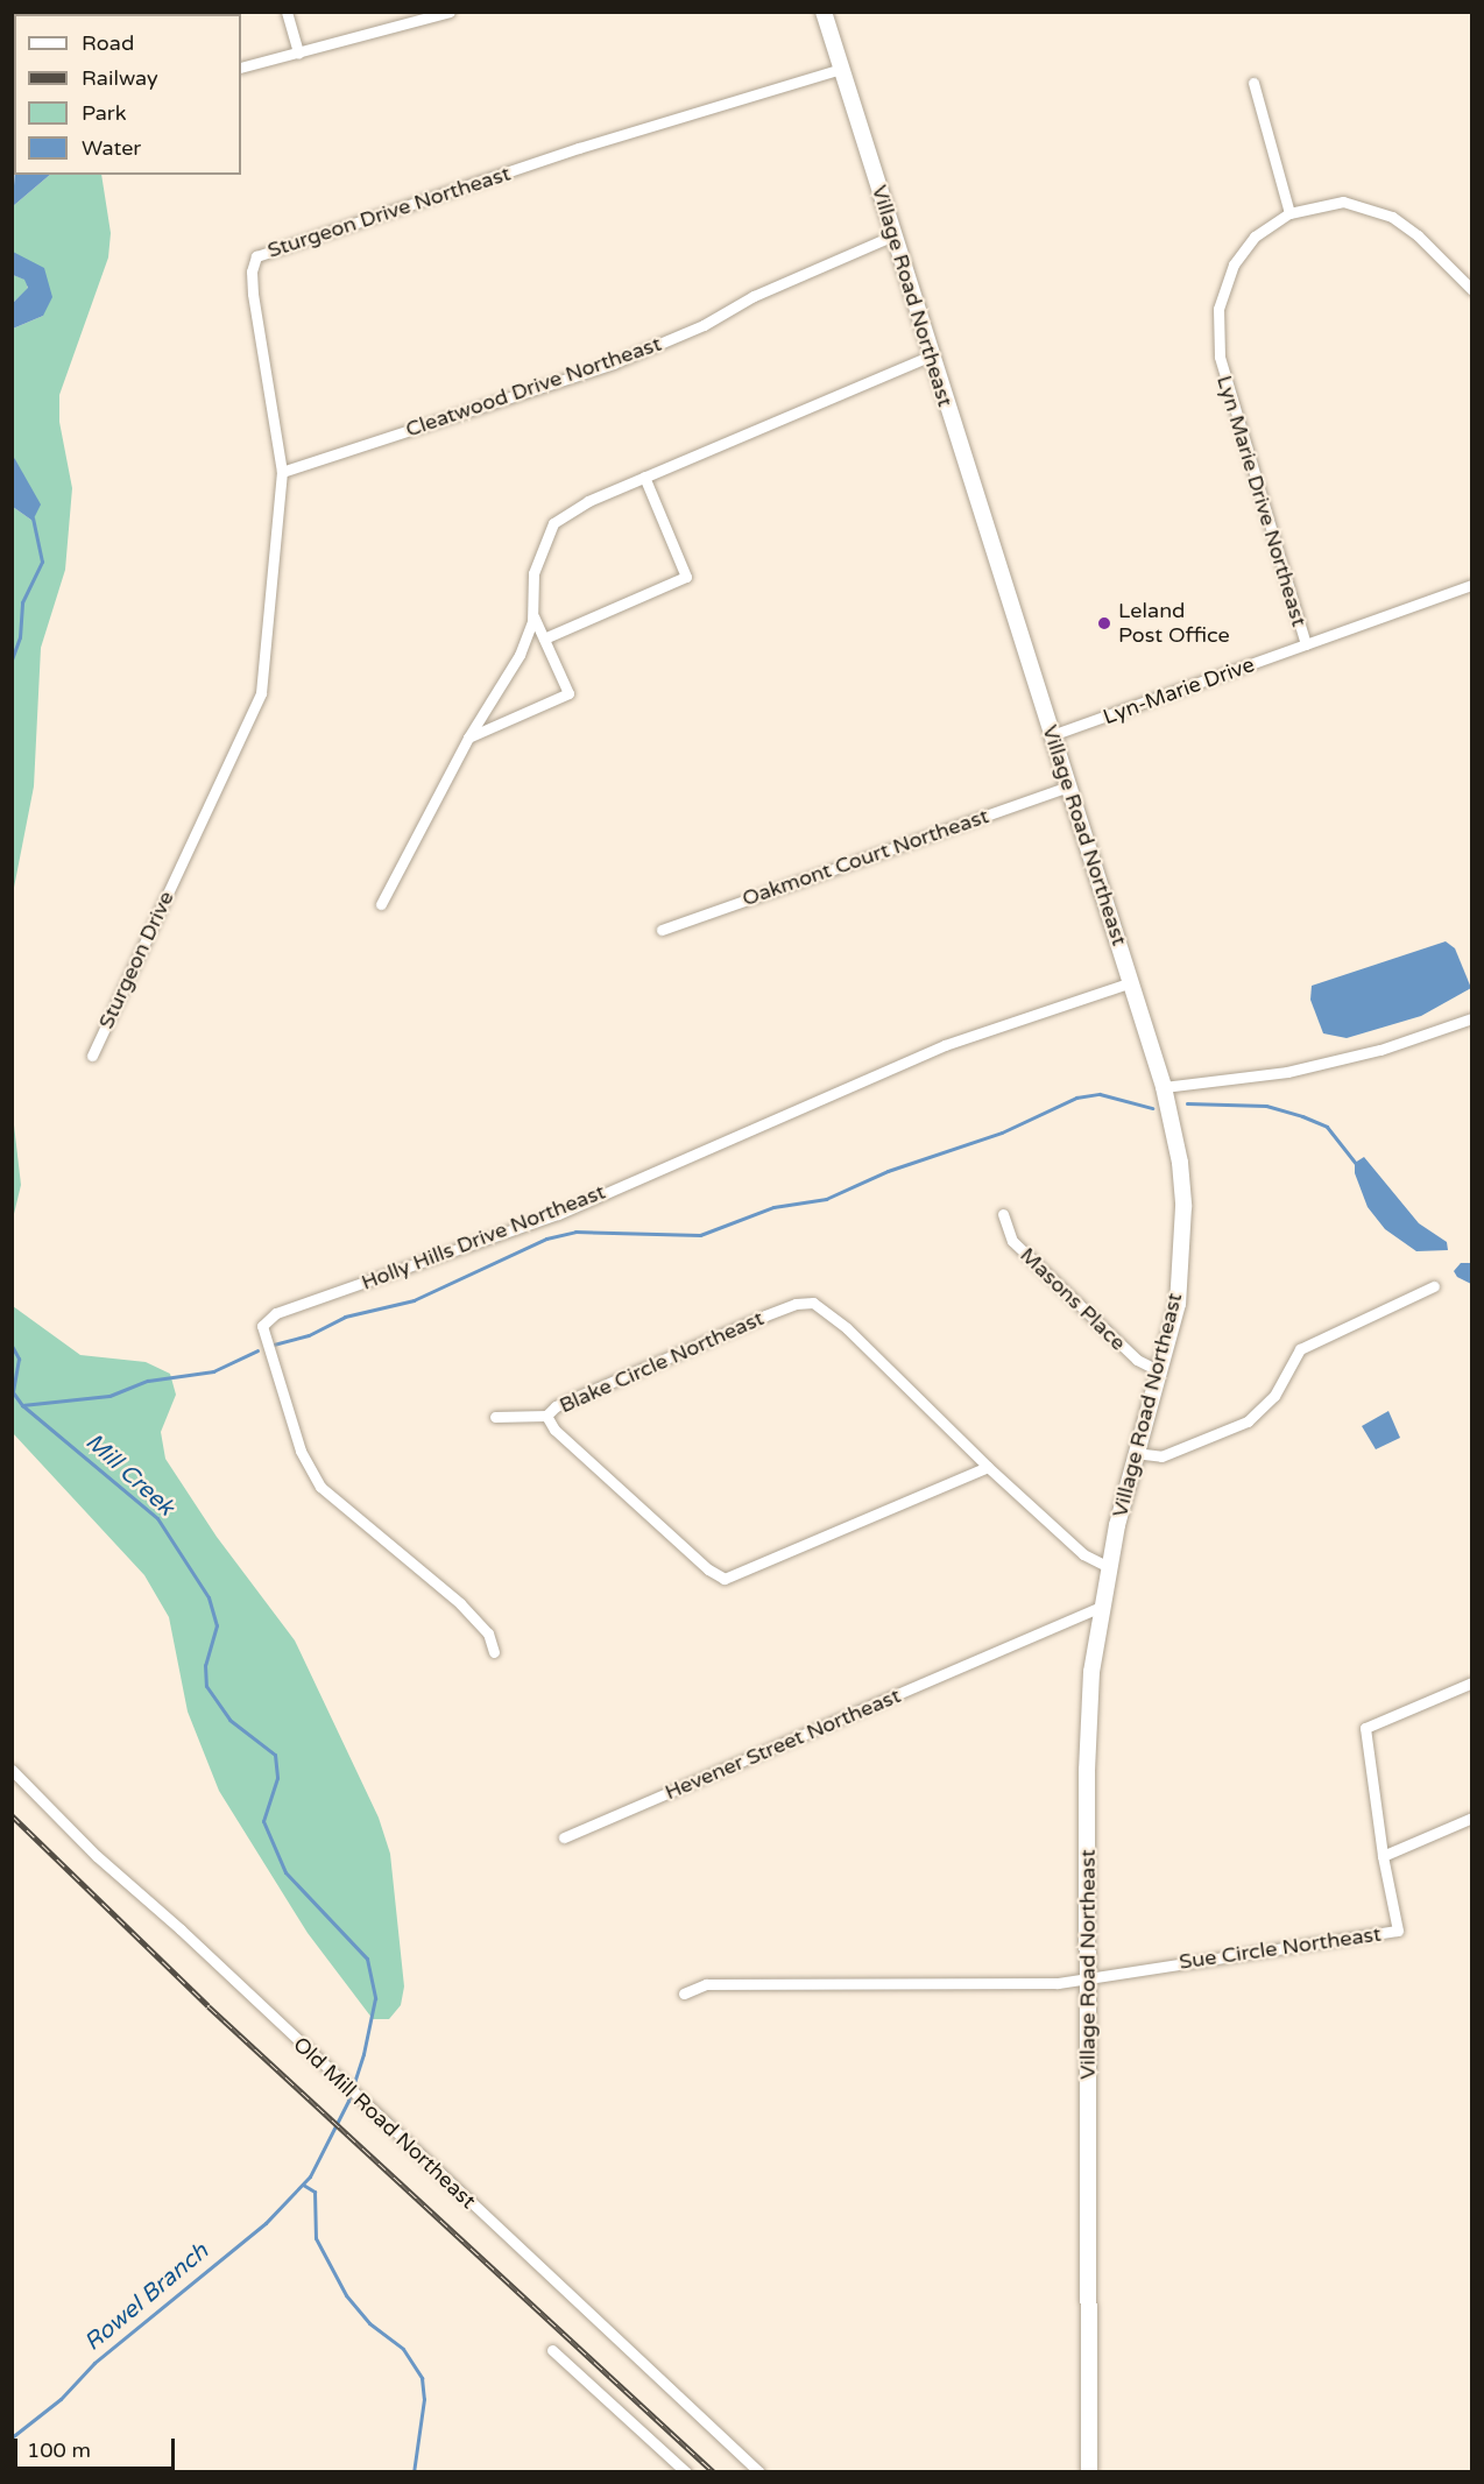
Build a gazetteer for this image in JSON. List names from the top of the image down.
{
  "streets": {
    "main road": ["Village Road Northeast"],
    "street": [
      "Sturgeon Drive Northeast",
      "Cleatwood Drive Northeast",
      "Lyn Marie Drive Northeast",
      "Lyn-Marie Drive",
      "Oakmont Court Northeast",
      "Sturgeon Drive",
      "Holly Hills Drive Northeast",
      "Masons Place",
      "Blake Circle Northeast",
      "Hevener Street Northeast",
      "Sue Circle Northeast",
      "Old Mill Road Northeast"
    ]
  },
  "crossings": [
    ["Sturgeon Drive Northeast", "Village Road Northeast"],
    ["Sturgeon Drive Northeast", "Cleatwood Drive Northeast"],
    ["Sturgeon Drive Northeast", "Sturgeon Drive"],
    ["Village Road Northeast", "Cleatwood Drive Northeast"],
    ["Village Road Northeast", "Lyn-Marie Drive"],
    ["Village Road Northeast", "Oakmont Court Northeast"],
    ["Village Road Northeast", "Holly Hills Drive Northeast"],
    ["Village Road Northeast", "Masons Place"],
    ["Village Road Northeast", "Blake Circle Northeast"],
    ["Village Road Northeast", "Hevener Street Northeast"],
    ["Village Road Northeast", "Sue Circle Northeast"],
    ["Lyn Marie Drive Northeast", "Lyn-Marie Drive"]
  ],
  "water": ["Mill Creek", "Rowel Branch"],
  "places": ["Leland Post Office"],
  "legend": [
    "Road",
    "Railway",
    "Park",
    "Water"
  ],
  "scale_bar": "100 m"
}
